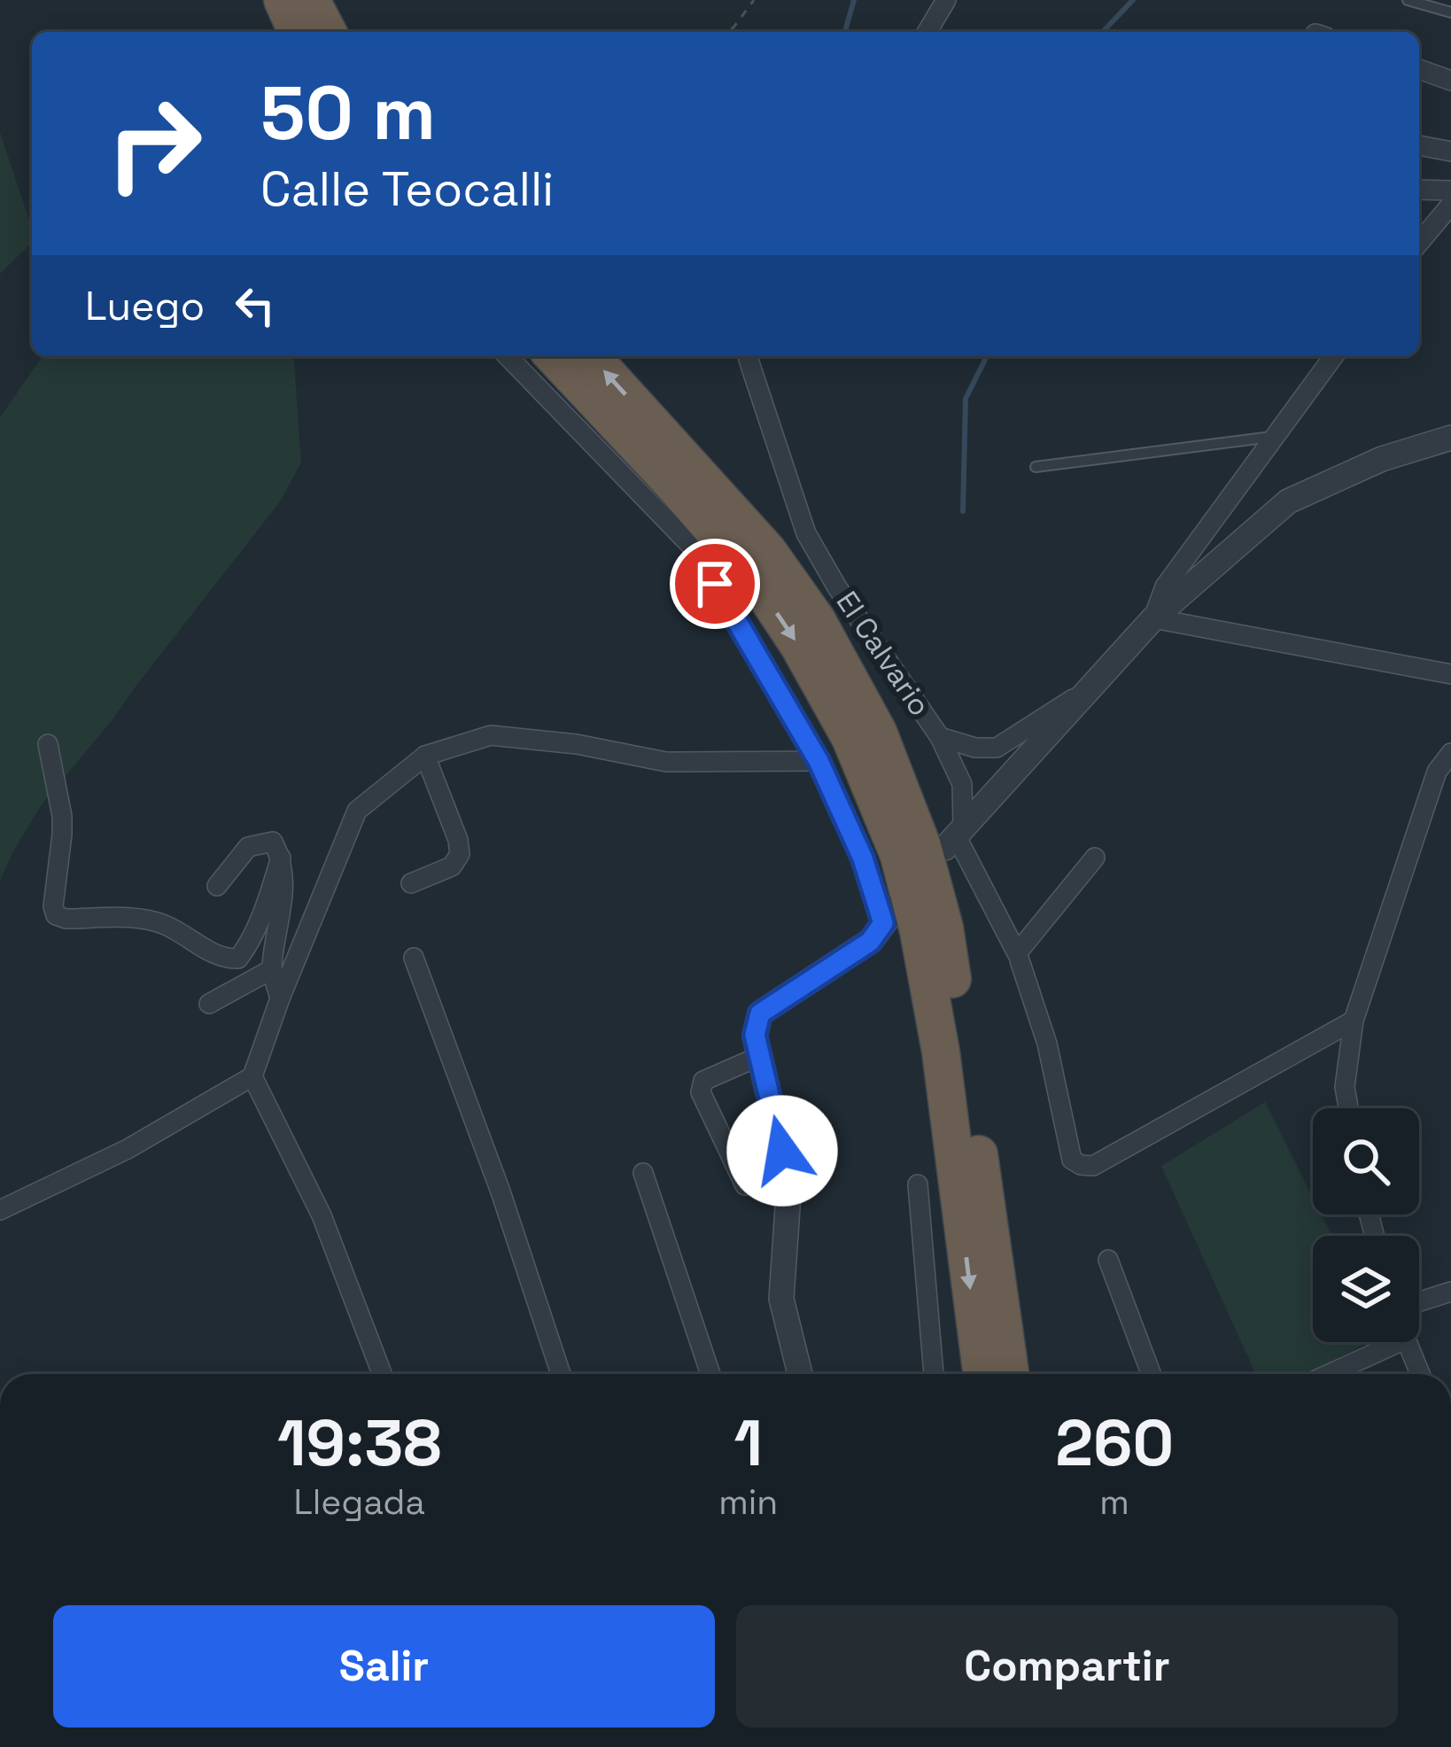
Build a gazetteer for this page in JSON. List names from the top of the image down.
{
  "streets": {
    "street": ["El Calvario"]
  },
  "page": {
    "turn": ["50 m", "Calle Teocalli"],
    "then": "Luego",
    "eta": [
      "19:38",
      "Llegada",
      "1",
      "min",
      "260",
      "m"
    ],
    "buttons": ["Salir", "Compartir"]
  }
}
